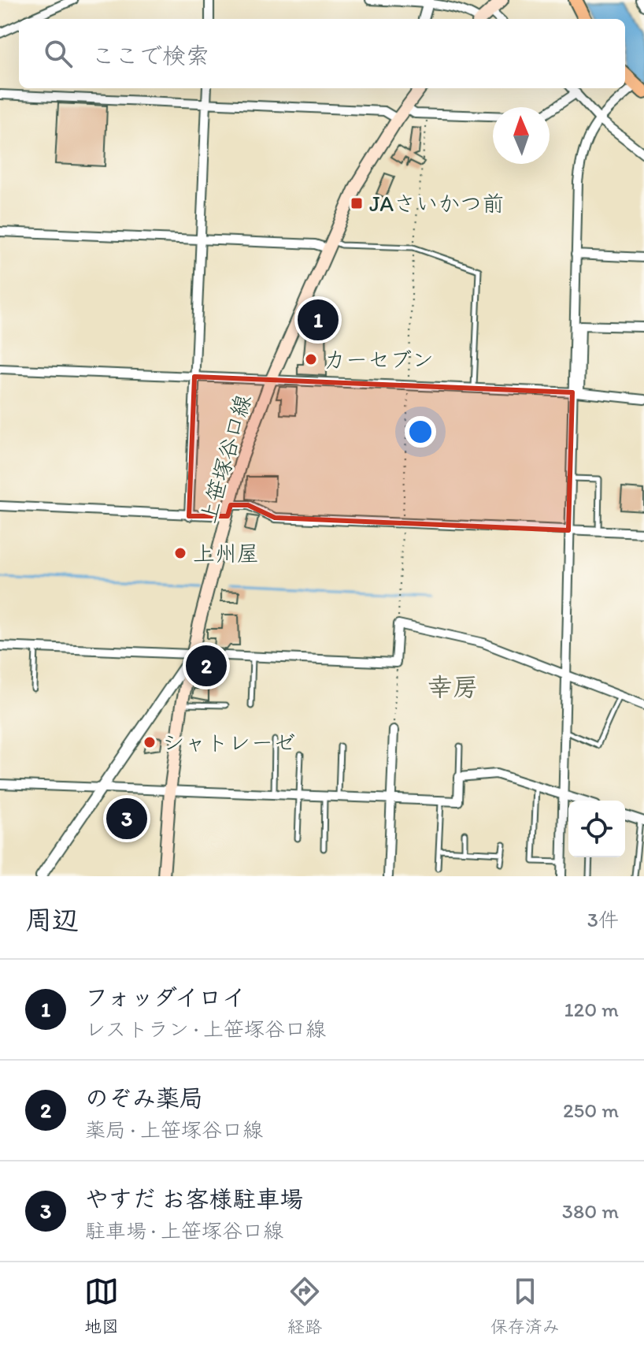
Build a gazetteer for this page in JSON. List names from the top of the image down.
{
  "streets": {
    "main road": ["上笹塚谷口線"]
  },
  "districts": ["幸房"],
  "places": {
    "transit": ["JAさいかつ前"],
    "other": ["カーセブン", "上州屋", "シャトレーゼ"]
  },
  "north": "top",
  "page": {
    "search": "ここで検索",
    "pins": ["1", "2", "3"],
    "heading": ["周辺", "3件"],
    "list": [
      {
        "mark": "1",
        "name": "フォッダイロイ",
        "note": "レストラン · 上笹塚谷口線",
        "value": "120 m"
      },
      {
        "mark": "2",
        "name": "のぞみ薬局",
        "note": "薬局 · 上笹塚谷口線",
        "value": "250 m"
      },
      {
        "mark": "3",
        "name": "やすだ お客様駐車場",
        "note": "駐車場 · 上笹塚谷口線",
        "value": "380 m"
      }
    ],
    "nav": ["地図", "経路", "保存済み"]
  }
}
